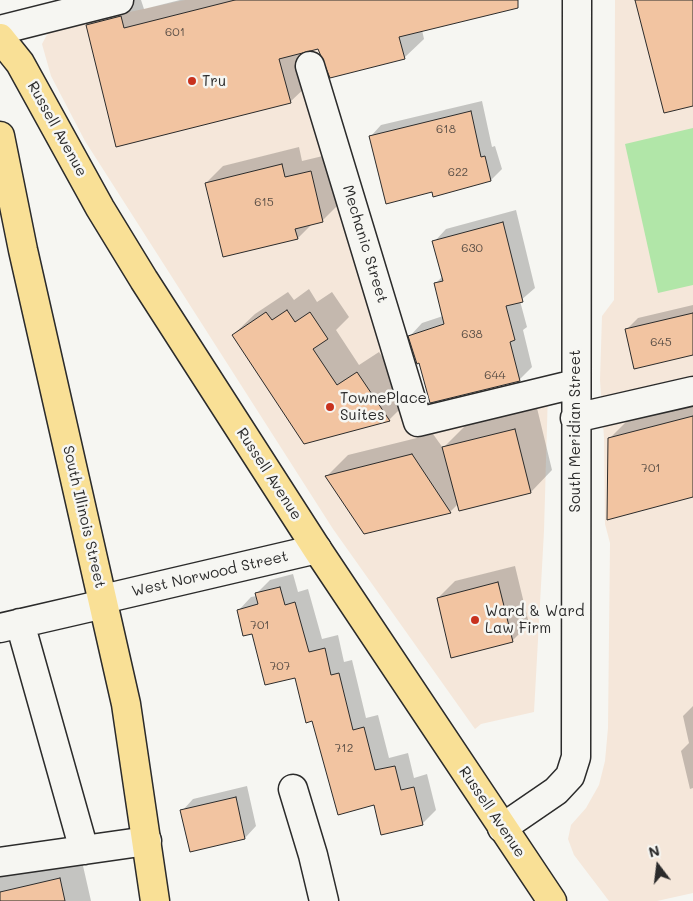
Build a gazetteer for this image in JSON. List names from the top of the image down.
{
  "streets": {
    "main road": ["Russell Avenue", "South Illinois Street"],
    "street": ["Mechanic Street", "South Meridian Street", "West Norwood Street"]
  },
  "crossings": [
    ["Russell Avenue", "South Meridian Street"],
    ["Russell Avenue", "West Norwood Street"],
    ["Mechanic Street", "South Meridian Street"],
    ["South Illinois Street", "West Norwood Street"]
  ],
  "places": ["Tru", "TownePlace Suites", "Ward & Ward Law Firm"],
  "house_numbers": [
    "601",
    "618",
    "622",
    "615",
    "630",
    "638",
    "645",
    "644",
    "701",
    "701",
    "707",
    "712"
  ],
  "north": "top"
}
